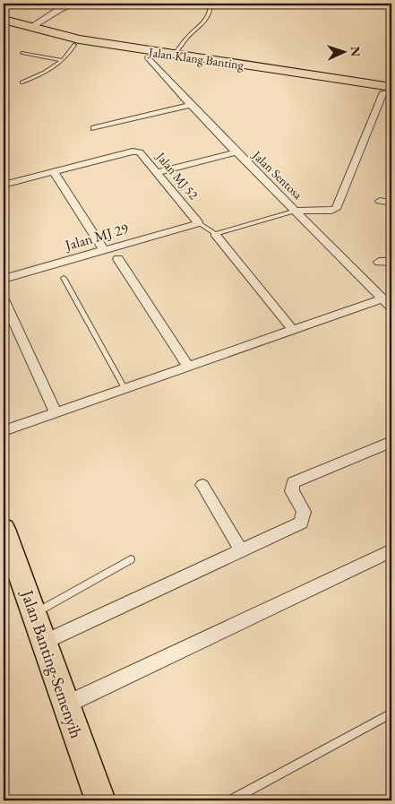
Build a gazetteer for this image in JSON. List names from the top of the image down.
{
  "streets": {
    "highway": ["Jalan Klang Banting"],
    "main road": ["Jalan Banting-Semenyih"],
    "street": ["Jalan Sentosa", "Jalan MJ 52", "Jalan MJ 29"]
  },
  "crossings": [
    ["Jalan Klang Banting", "Jalan Sentosa"],
    ["Jalan MJ 52", "Jalan MJ 29"]
  ],
  "north": "right"
}
